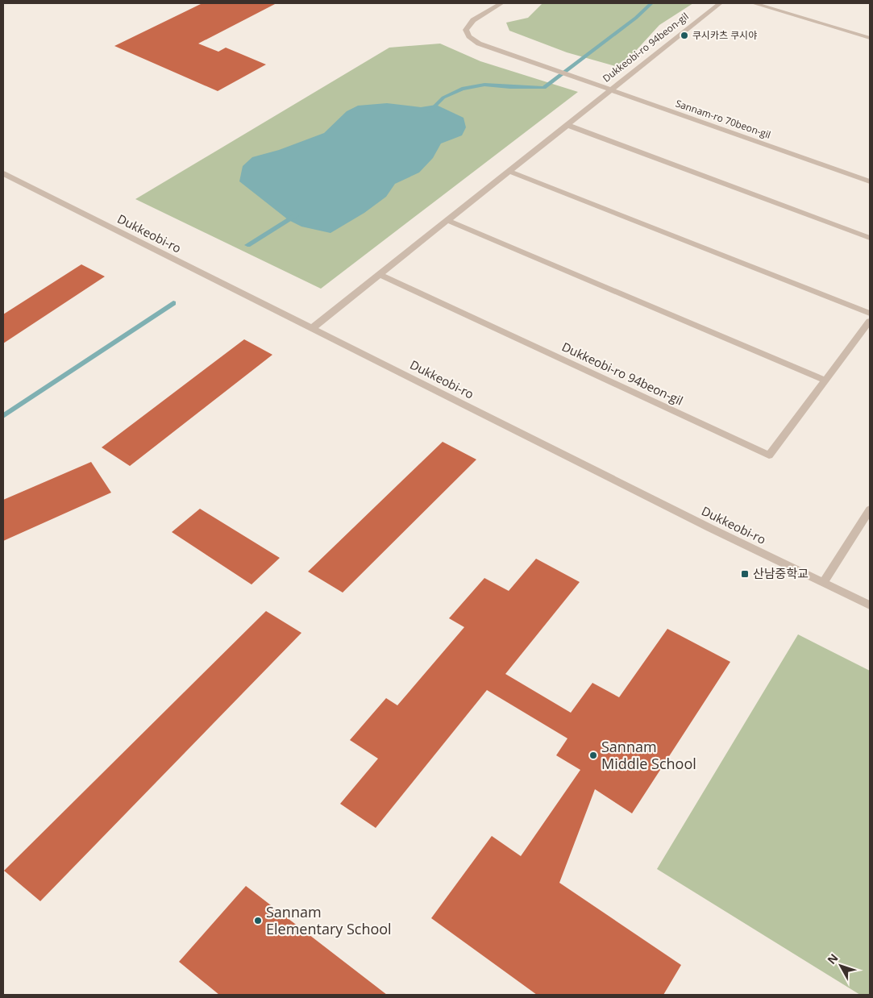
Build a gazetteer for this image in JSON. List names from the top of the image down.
{
  "streets": {
    "street": ["Dukkeobi-ro 94beon-gil", "Sannam-ro 70beon-gil", "Dukkeobi-ro"]
  },
  "crossings": [
    ["Dukkeobi-ro 94beon-gil", "Sannam-ro 70beon-gil"],
    ["Dukkeobi-ro 94beon-gil", "Dukkeobi-ro"]
  ],
  "places": {
    "other": ["쿠시카츠 쿠시야", "Sannam Middle School", "Sannam Elementary School"],
    "transit": ["산남중학교"]
  },
  "north": "top left"
}
